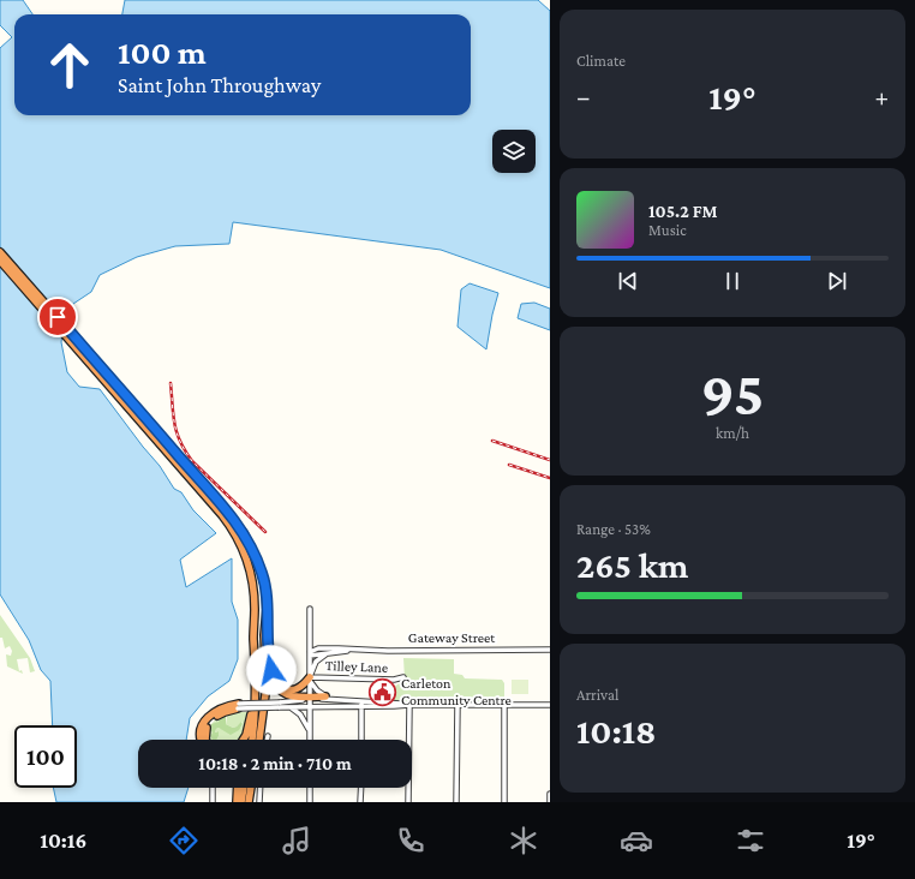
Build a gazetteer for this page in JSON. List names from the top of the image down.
{
  "streets": {
    "street": ["Gateway Street", "Tilley Lane"]
  },
  "places": {
    "public building": ["Carleton Community Centre"]
  },
  "page": {
    "tile": [
      "Climate",
      ["95", "km/h"],
      ["Range · 53%", "265 km"],
      ["Arrival", "10:18"]
    ],
    "turn": ["100 m", "Saint John Throughway"],
    "heat": ["−", "19°", "+"],
    "song": ["105.2 FM", "Music"],
    "limit": "100",
    "trip": "10:18 · 2 min · 710 m",
    "tabs": ["10:16", "19°"]
  }
}
